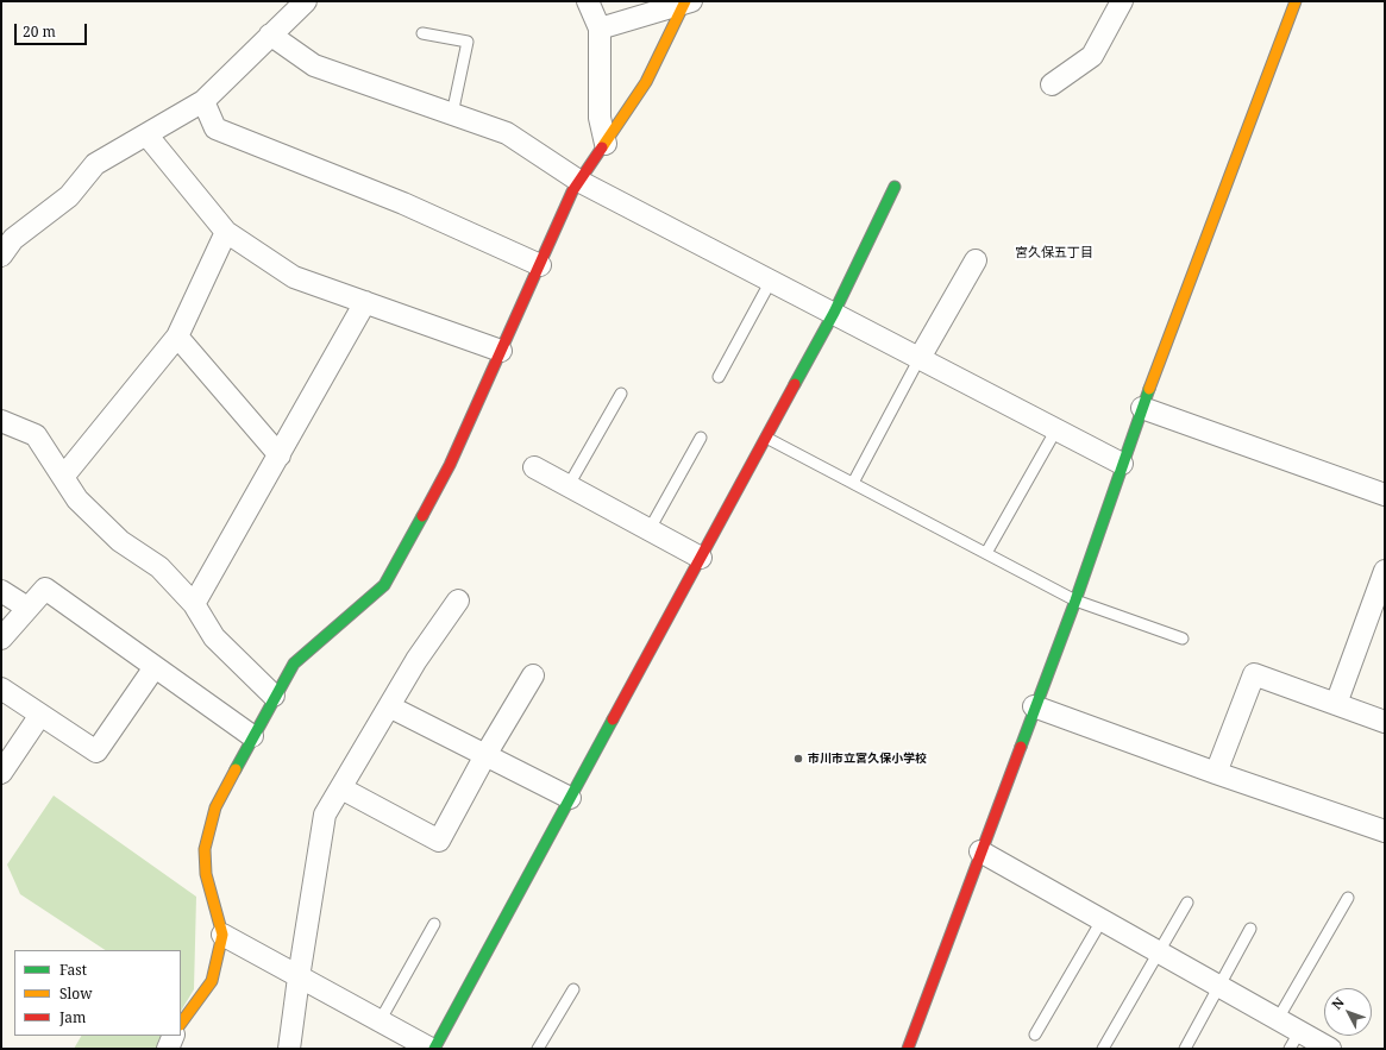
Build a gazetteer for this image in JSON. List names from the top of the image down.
{
  "districts": ["宮久保五丁目"],
  "places": ["市川市立宮久保小学校"],
  "legend": ["Fast", "Slow", "Jam"],
  "scale_bar": "20 m",
  "north": "top left"
}
